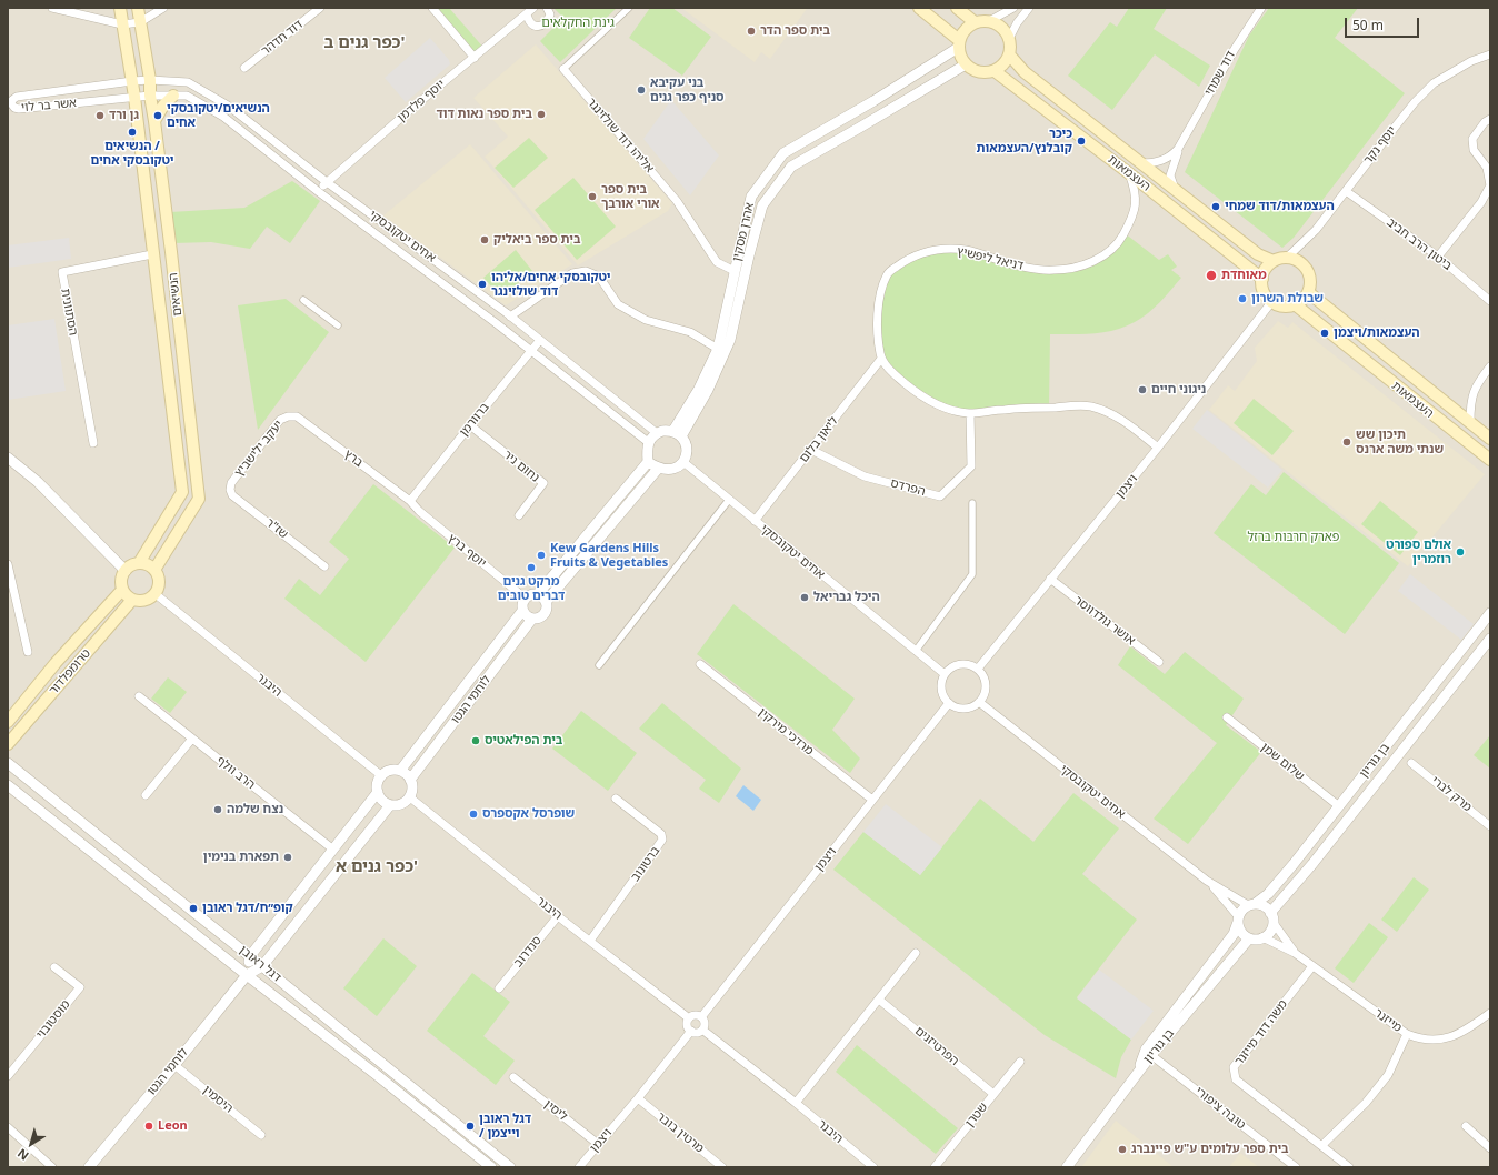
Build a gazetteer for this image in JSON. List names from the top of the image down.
{
  "streets": {
    "main road": ["העצמאות", "הנשיאים", "טרומפלדור"],
    "street": [
      "דוד תדהר",
      "דוד שמחי",
      "יוסף פלדמן",
      "אשר בר לוי",
      "אליהו דוד שולזינגר",
      "יוסף נקר",
      "אהרן מסקין",
      "אחים יטקובסקי",
      "ביטון הרב חביב",
      "דניאל ליפשיץ",
      "הסתוונית",
      "ברוורמן",
      "ליאון בלום",
      "יעקב ילישביץ",
      "ברץ",
      "נחום ניר",
      "ויצמן",
      "הפרדס",
      "שז\"ר",
      "יוסף ברץ",
      "אושר גולדווסר",
      "היבנר",
      "לוחמי הגטו",
      "מרדכי מירקין",
      "בן גוריון",
      "שלום שמן",
      "הרב וולף",
      "מרק לברי",
      "ברטונוב",
      "סנדרוב",
      "דגל ראובן",
      "מוסטובוי",
      "מייזנר",
      "משה דוד מייזנר",
      "הפרטיזנים",
      "היסמין",
      "טובה ציפורי",
      "ליסין",
      "שטרן",
      "מרטין בובר"
    ]
  },
  "crossings": [
    ["דוד שמחי", "העצמאות"],
    ["יוסף פלדמן", "אחים יטקובסקי"],
    ["אשר בר לוי", "אחים יטקובסקי"],
    ["אשר בר לוי", "הנשיאים"],
    ["אליהו דוד שולזינגר", "אהרן מסקין"],
    ["יוסף נקר", "העצמאות"],
    ["יוסף נקר", "ביטון הרב חביב"],
    ["יוסף נקר", "ויצמן"],
    ["העצמאות", "אהרן מסקין"],
    ["העצמאות", "דניאל ליפשיץ"],
    ["העצמאות", "ויצמן"],
    ["אהרן מסקין", "אחים יטקובסקי"],
    ["אהרן מסקין", "לוחמי הגטו"],
    ["אחים יטקובסקי", "הנשיאים"],
    ["אחים יטקובסקי", "ברוורמן"],
    ["אחים יטקובסקי", "ליאון בלום"],
    ["אחים יטקובסקי", "ויצמן"],
    ["אחים יטקובסקי", "לוחמי הגטו"],
    ["אחים יטקובסקי", "בן גוריון"],
    ["אחים יטקובסקי", "מייזנר"],
    ["דניאל ליפשיץ", "ליאון בלום"],
    ["הנשיאים", "הסתוונית"],
    ["הנשיאים", "טרומפלדור"],
    ["הנשיאים", "היבנר"],
    ["ברוורמן", "ברץ"],
    ["ברוורמן", "נחום ניר"],
    ["ברוורמן", "יוסף ברץ"],
    ["ליאון בלום", "הפרדס"],
    ["יעקב ילישביץ", "ברץ"],
    ["יעקב ילישביץ", "שז\"ר"],
    ["ברץ", "יוסף ברץ"],
    ["ויצמן", "אושר גולדווסר"],
    ["ויצמן", "היבנר"],
    ["ויצמן", "מרדכי מירקין"],
    ["ויצמן", "ליסין"],
    ["ויצמן", "מרטין בובר"],
    ["יוסף ברץ", "לוחמי הגטו"],
    ["טרומפלדור", "היבנר"],
    ["היבנר", "לוחמי הגטו"],
    ["היבנר", "ברטונוב"],
    ["היבנר", "סנדרוב"],
    ["לוחמי הגטו", "דגל ראובן"],
    ["לוחמי הגטו", "היסמין"],
    ["בן גוריון", "שלום שמן"],
    ["בן גוריון", "מייזנר"],
    ["בן גוריון", "טובה ציפורי"],
    ["מייזנר", "משה דוד מייזנר"],
    ["הפרטיזנים", "שטרן"]
  ],
  "districts": ["כפר גנים ב'", "כפר גנים א'"],
  "parks": ["גינת החקלאים", "פארק חרבות ברזל"],
  "places": [
    "בית ספר הדר",
    "בני עקיבא סניף כפר גנים",
    "בית ספר נאות דוד",
    "גן ורד",
    "הנשיאים/יטקובסקי אחים",
    "הנשיאים / יטקובסקי אחים",
    "כיכר קובלנץ/העצמאות",
    "בית ספר אורי אורבך",
    "העצמאות/דוד שמחי",
    "בית ספר ביאליק",
    "מאוחדת",
    "יטקובסקי אחים/אליהו דוד שולזינגר",
    "שבולת השרון",
    "העצמאות/ויצמן",
    "ניגוני חיים",
    "תיכון שש שנתי משה ארנס",
    "אולם ספורט רוזמרין",
    "Kew Gardens Hills Fruits & Vegetables",
    "מרקט גנים דברים טובים",
    "היכל גבריאל",
    "בית הפילאטיס",
    "נצח שלמה",
    "שופרסל אקספרס",
    "תפארת בנימין",
    "קופ״ח/דגל ראובן",
    "Leon",
    "דגל ראובן / וייצמן",
    "בית ספר עלומים ע\"ש פיינברג"
  ],
  "scale_bar": "50 m",
  "north": "bottom left"
}
